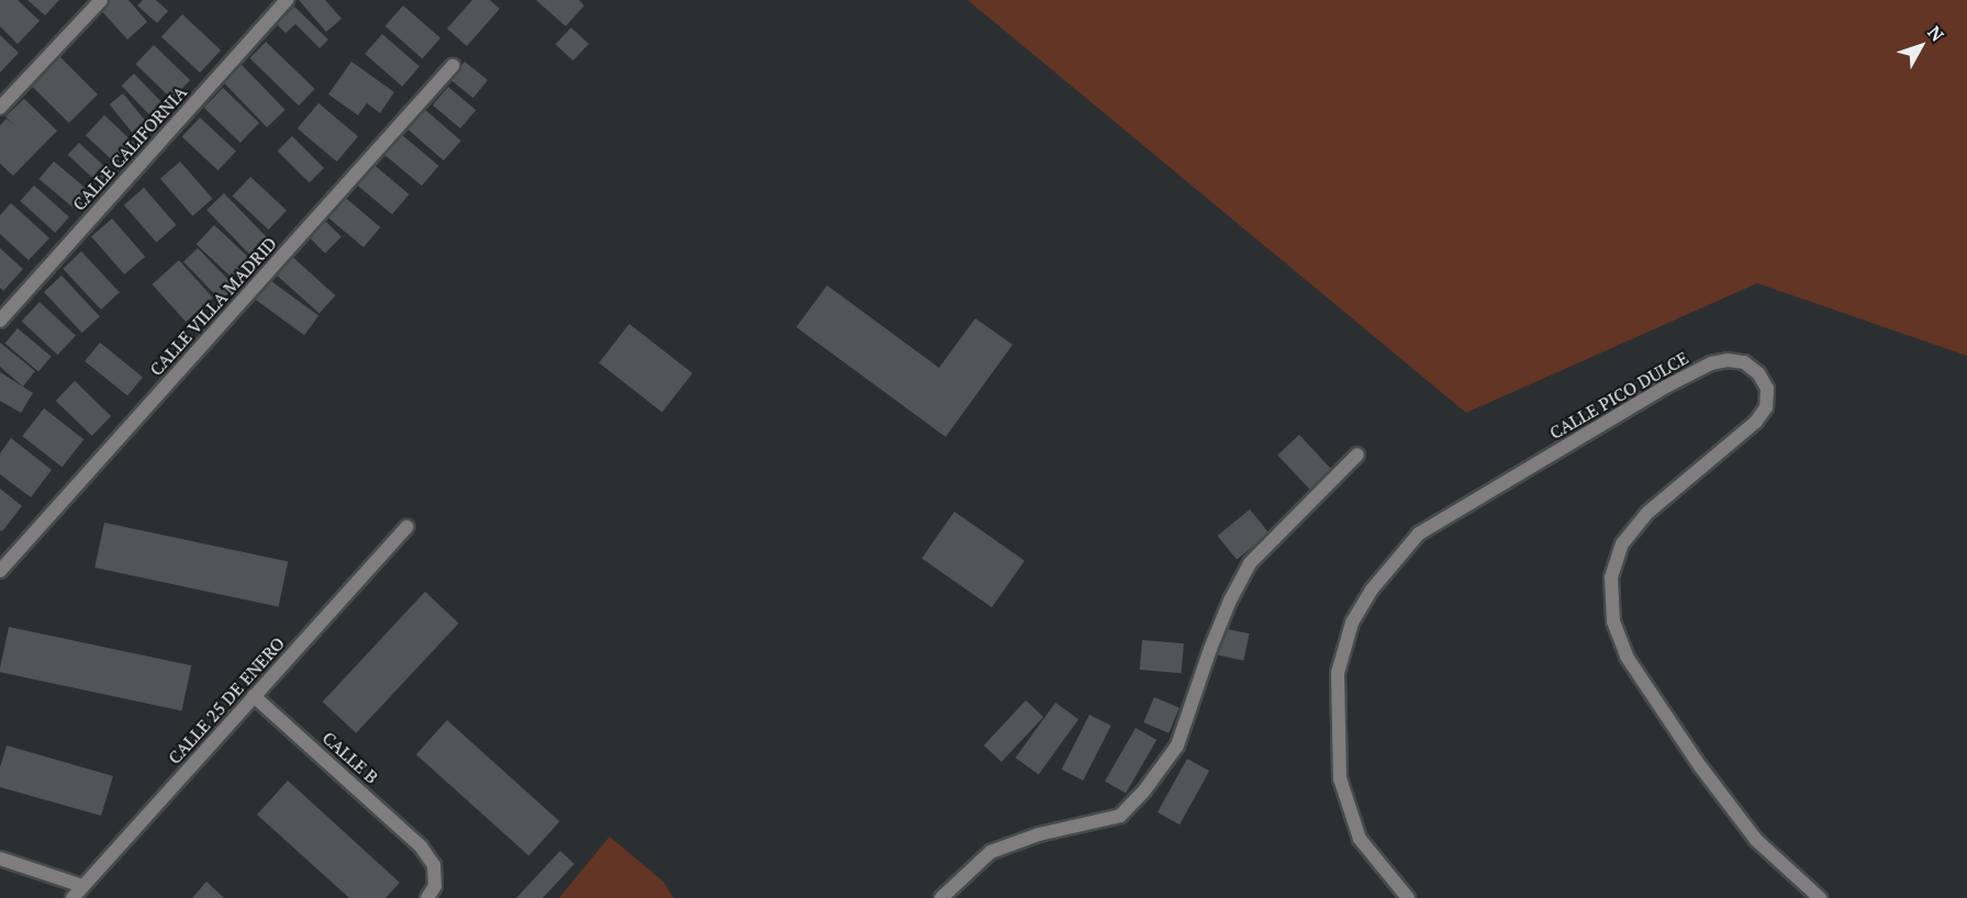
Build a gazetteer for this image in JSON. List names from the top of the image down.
{
  "streets": {
    "street": [
      "CALLE CALIFORNIA",
      "CALLE VILLA MADRID",
      "CALLE PICO DULCE",
      "CALLE 25 DE ENERO",
      "CALLE B"
    ]
  },
  "crossings": [
    ["CALLE 25 DE ENERO", "CALLE B"]
  ],
  "north": "top right"
}
